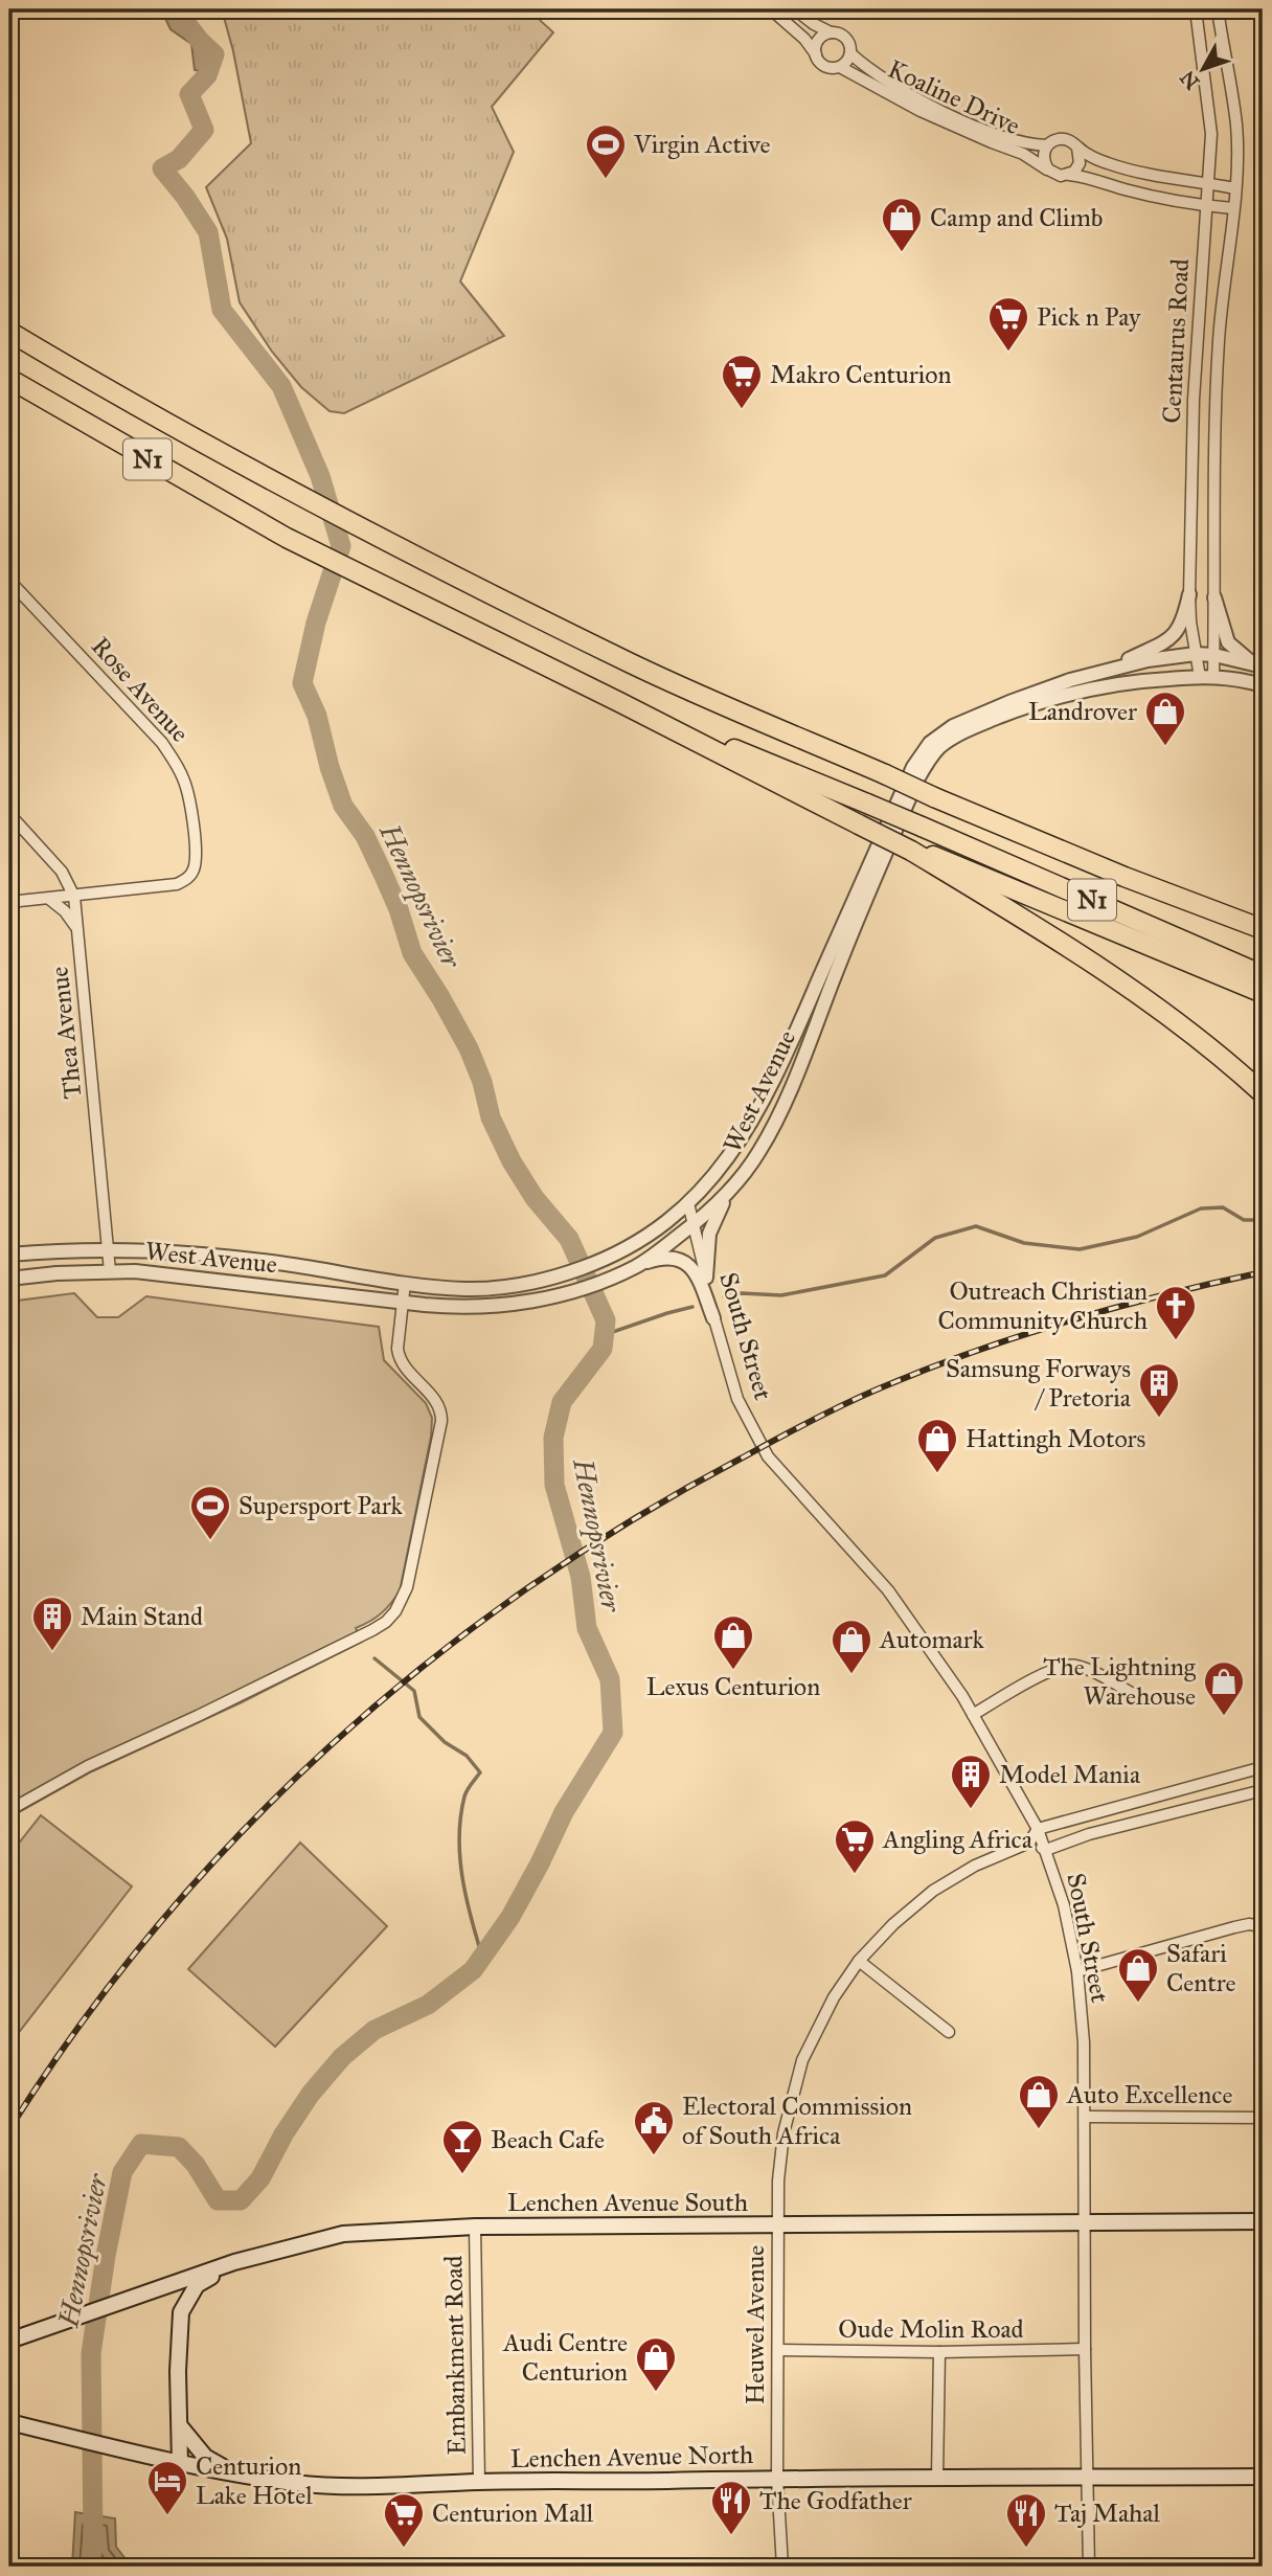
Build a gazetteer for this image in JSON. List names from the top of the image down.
{
  "streets": {
    "highway": ["N1"],
    "main road": ["Lenchen Avenue South", "Lenchen Avenue North"],
    "street": [
      "Koaline Drive",
      "Centaurus Road",
      "Rose Avenue",
      "Thea Avenue",
      "West Avenue",
      "South Street",
      "Heuwel Avenue",
      "Oude Molin Road",
      "Embankment Road"
    ]
  },
  "crossings": [
    ["Centaurus Road", "West Avenue"],
    ["Rose Avenue", "Thea Avenue"],
    ["Thea Avenue", "West Avenue"],
    ["West Avenue", "South Street"],
    ["South Street", "Lenchen Avenue South"],
    ["South Street", "Oude Molin Road"],
    ["South Street", "Lenchen Avenue North"],
    ["Lenchen Avenue South", "Heuwel Avenue"],
    ["Lenchen Avenue South", "Embankment Road"],
    ["Heuwel Avenue", "Oude Molin Road"],
    ["Heuwel Avenue", "Lenchen Avenue North"],
    ["Embankment Road", "Lenchen Avenue North"]
  ],
  "water": ["Hennopsrivier"],
  "places": {
    "sports": ["Virgin Active", "Supersport Park"],
    "shop": [
      "Camp and Climb",
      "Landrover",
      "Hattingh Motors",
      "Lexus Centurion",
      "Automark",
      "The Lightning Warehouse",
      "Safari Centre",
      "Auto Excellence",
      "Audi Centre Centurion"
    ],
    "supermarket": [
      "Pick n Pay",
      "Makro Centurion",
      "Angling Africa",
      "Centurion Mall"
    ],
    "church": ["Outreach Christian Community Church"],
    "building": ["Samsung Forways / Pretoria", "Main Stand", "Model Mania"],
    "public building": ["Electoral Commission of South Africa"],
    "bar": ["Beach Cafe"],
    "hotel": ["Centurion Lake Hotel"],
    "restaurant": ["The Godfather", "Taj Mahal"]
  },
  "north": "bottom left"
}
